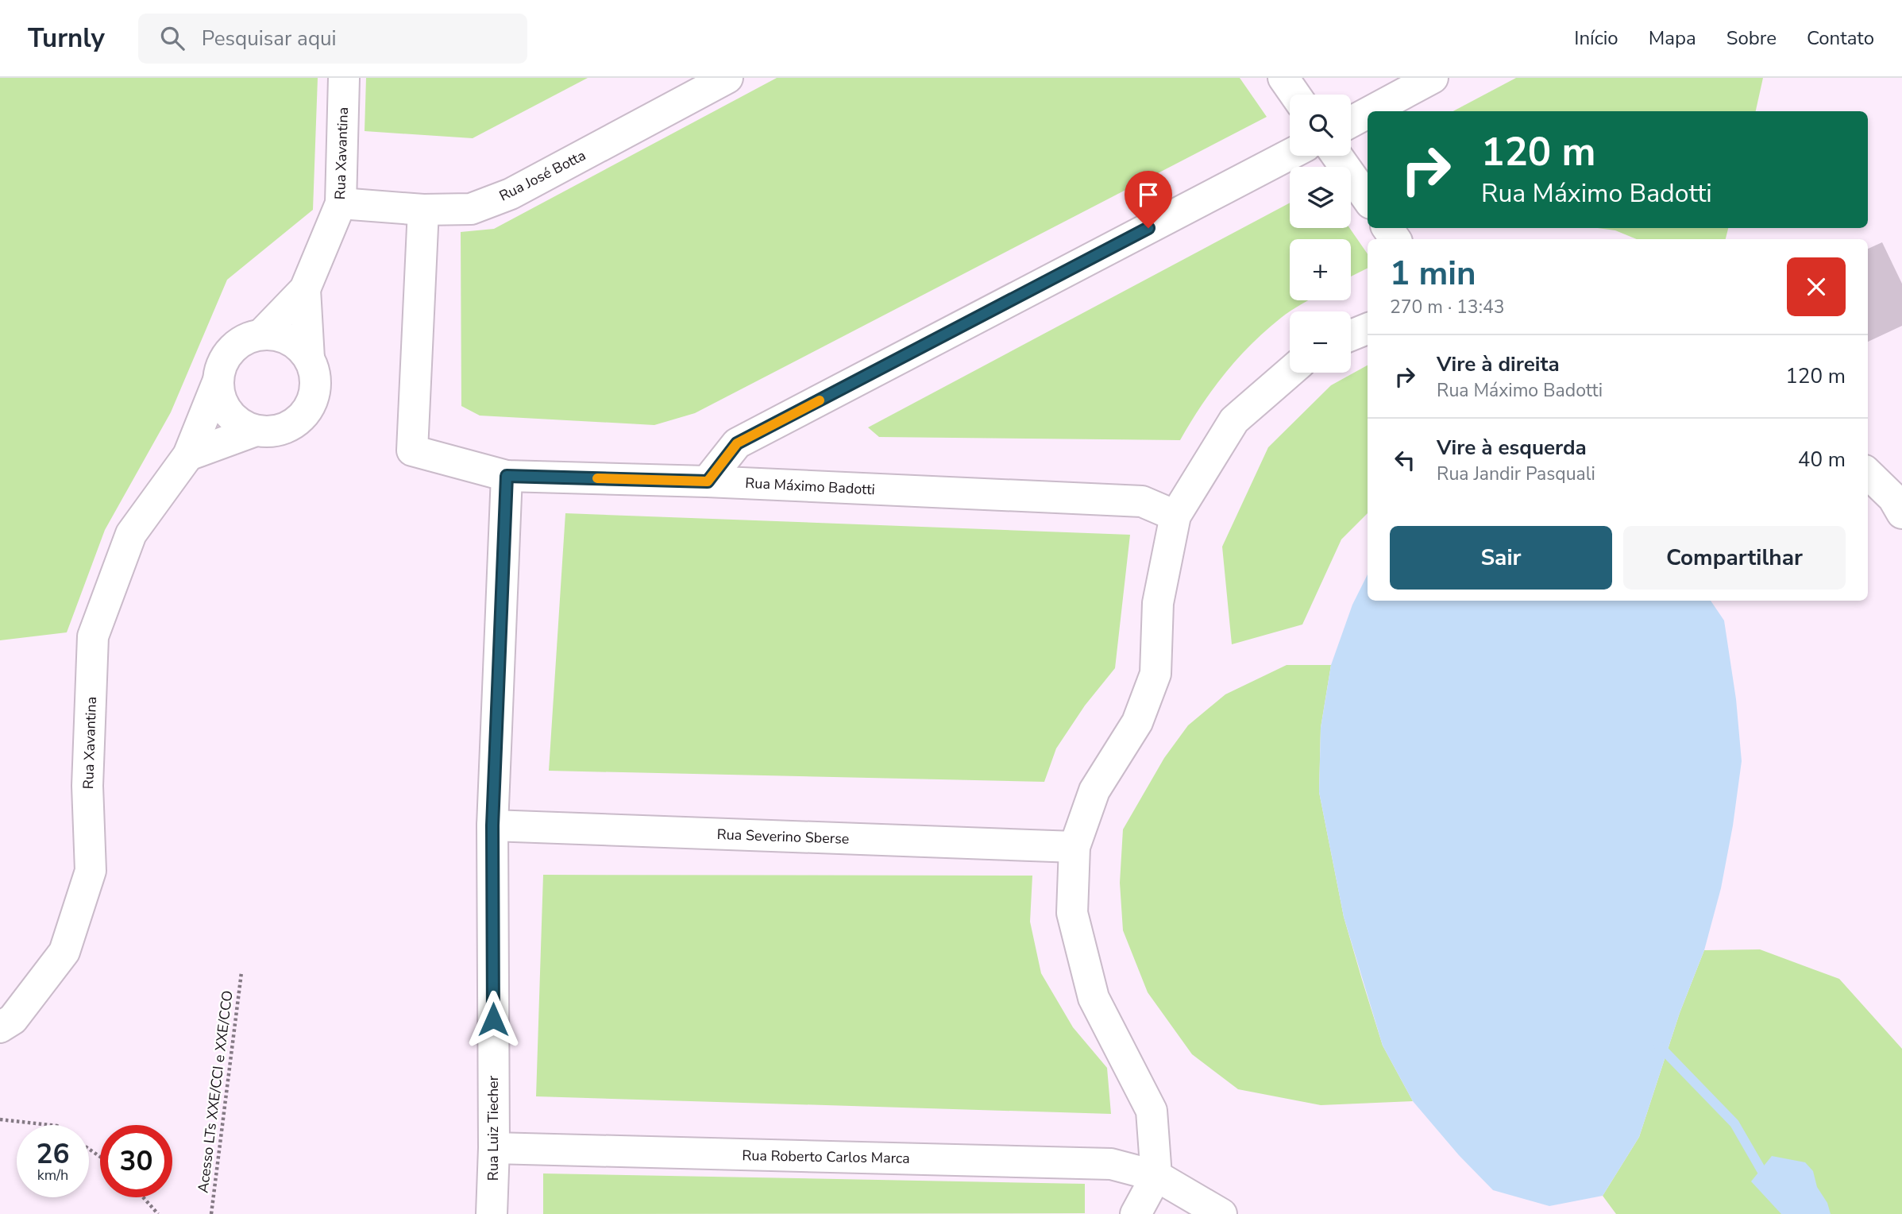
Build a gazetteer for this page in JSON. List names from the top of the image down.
{
  "streets": {
    "street": [
      "Rua Xavantina",
      "Rua José Botta",
      "Rua Máximo Badotti",
      "Rua Severino Sberse",
      "Rua Luiz Tiecher",
      "Rua Roberto Carlos Marca"
    ],
    "path": ["Acesso LTs XXE/CCI e XXE/CCO"]
  },
  "crossings": [
    ["Rua Xavantina", "Rua José Botta"],
    ["Rua José Botta", "Rua Máximo Badotti"],
    ["Rua Máximo Badotti", "Rua Luiz Tiecher"],
    ["Rua Severino Sberse", "Rua Luiz Tiecher"],
    ["Rua Luiz Tiecher", "Rua Roberto Carlos Marca"]
  ],
  "page": {
    "header": "Turnly",
    "search": "Pesquisar aqui",
    "nav": [
      "Início",
      "Mapa",
      "Sobre",
      "Contato"
    ],
    "map_buttons": ["+", "−"],
    "turn": ["120 m", "Rua Máximo Badotti"],
    "heading": ["1 min", "270 m · 13:43"],
    "list": [
      {
        "name": "Vire à direita",
        "note": "Rua Máximo Badotti",
        "value": "120 m"
      },
      {
        "name": "Vire à esquerda",
        "note": "Rua Jandir Pasquali",
        "value": "40 m"
      }
    ],
    "buttons": ["Sair", "Compartilhar"],
    "speed": "26 km/h",
    "limit": "30"
  }
}
